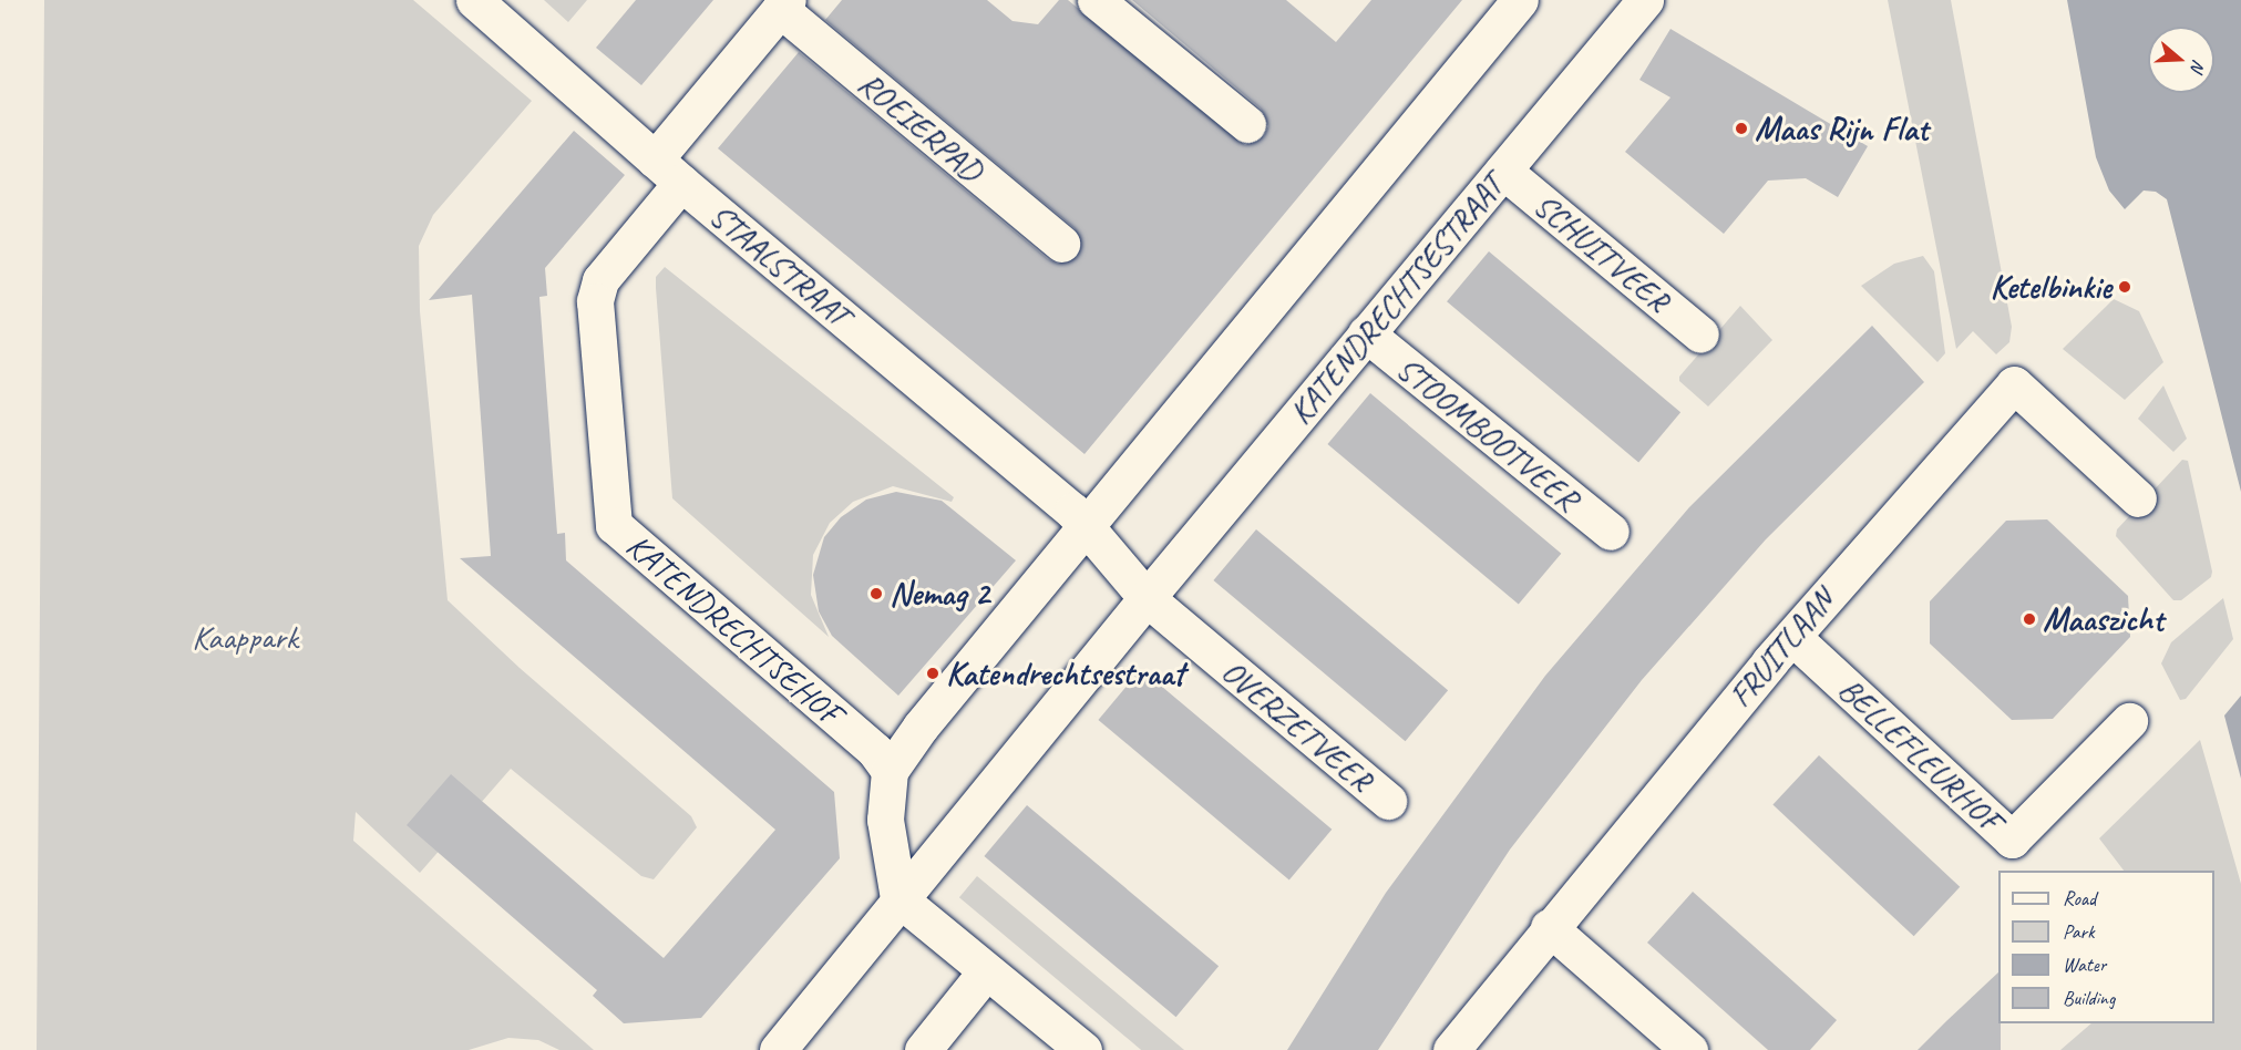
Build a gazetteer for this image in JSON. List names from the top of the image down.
{
  "streets": {
    "street": [
      "ROEIERPAD",
      "SCHUITVEER",
      "STAALSTRAAT",
      "KATENDRECHTSESTRAAT",
      "STOOMBOOTVEER",
      "KATENDRECHTSEHOF",
      "FRUITLAAN",
      "OVERZETVEER",
      "BELLEFLEURHOF"
    ]
  },
  "crossings": [
    ["SCHUITVEER", "KATENDRECHTSESTRAAT"],
    ["STAALSTRAAT", "KATENDRECHTSEHOF"],
    ["KATENDRECHTSESTRAAT", "STOOMBOOTVEER"],
    ["KATENDRECHTSESTRAAT", "OVERZETVEER"],
    ["FRUITLAAN", "BELLEFLEURHOF"]
  ],
  "parks": ["Kaappark"],
  "places": [
    "Maas Rijn Flat",
    "Ketelbinkie",
    "Nemag 2",
    "Maaszicht",
    "Katendrechtsestraat"
  ],
  "legend": [
    "Road",
    "Park",
    "Water",
    "Building"
  ],
  "north": "right"
}
